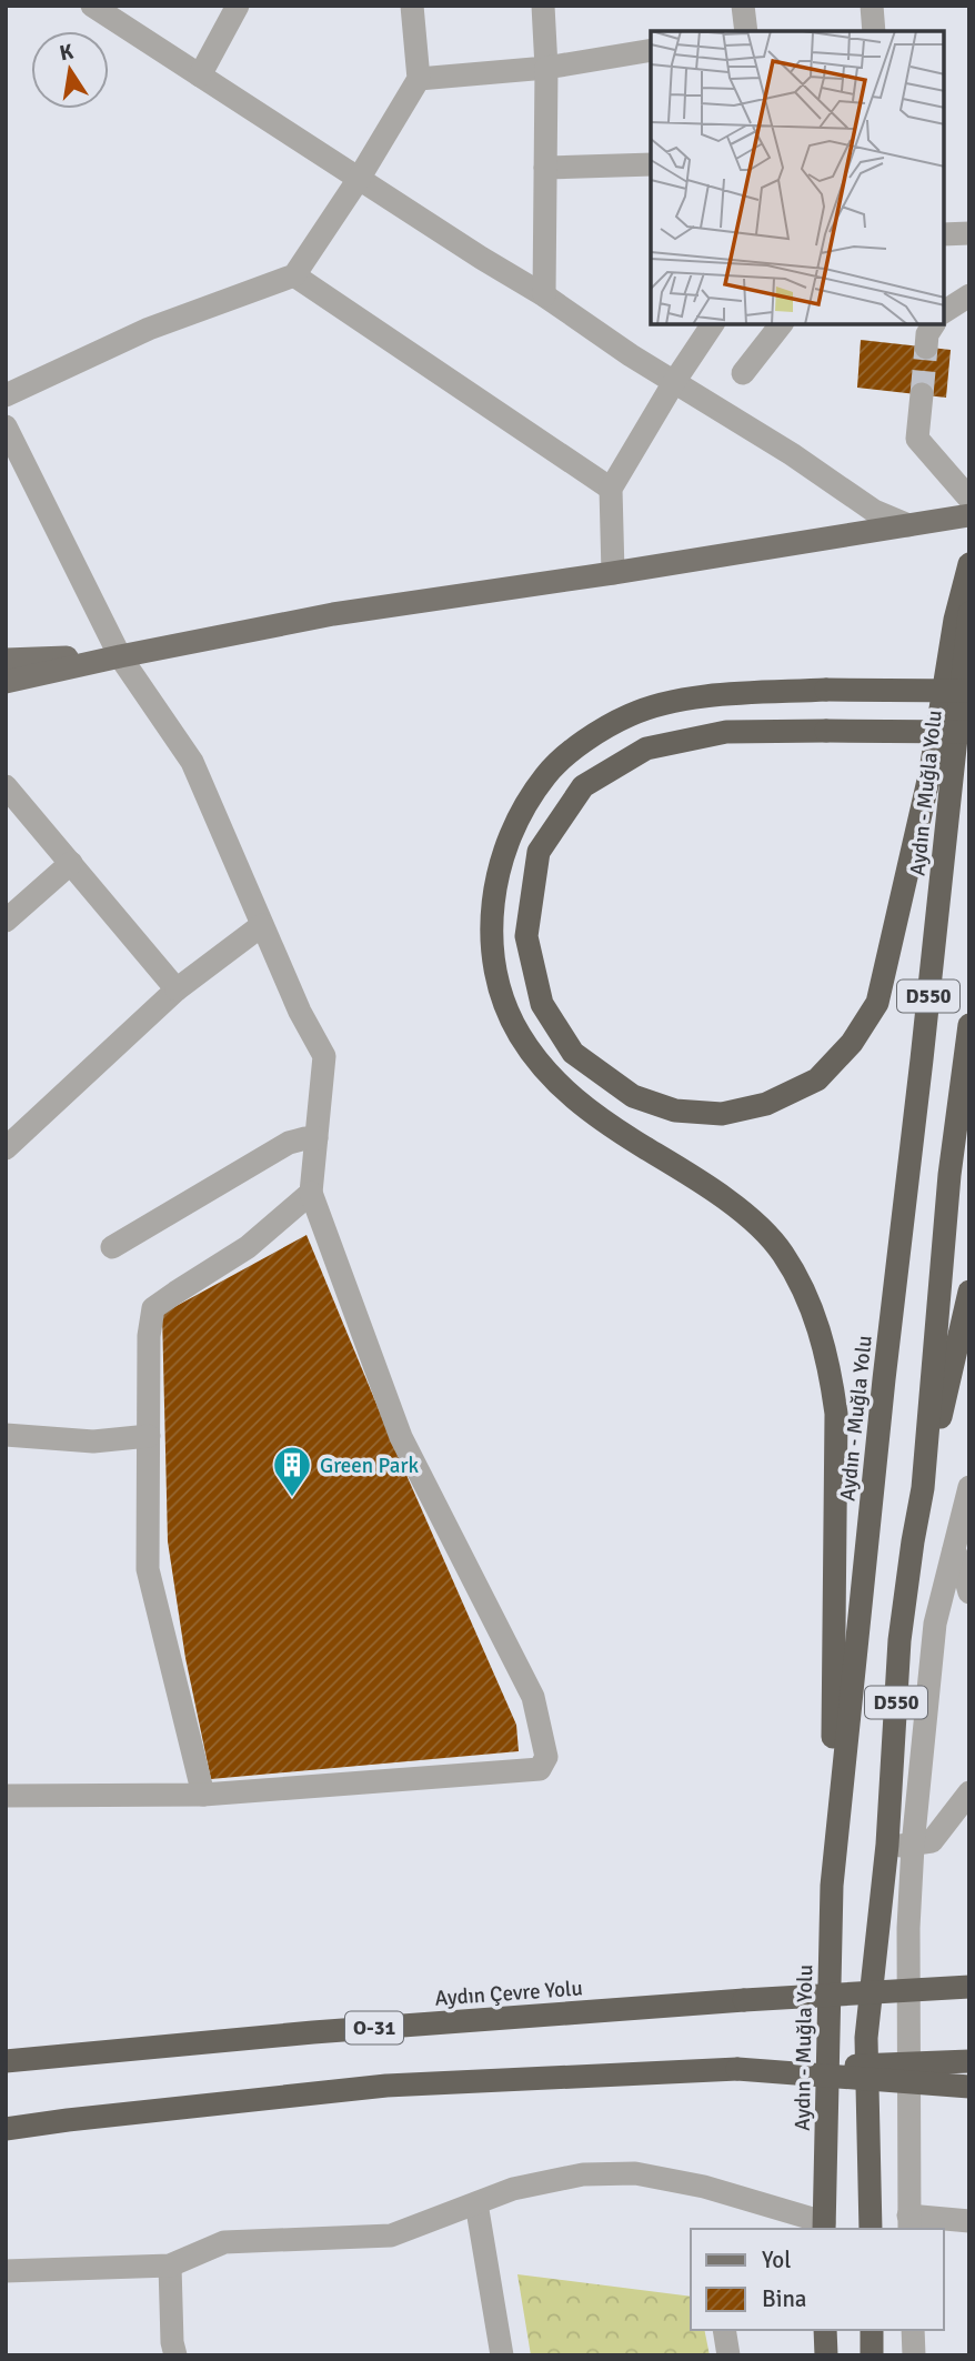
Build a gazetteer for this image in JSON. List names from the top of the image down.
{
  "streets": {
    "highway": [
      "Aydın - Muğla Yolu",
      "D550",
      "Aydın Çevre Yolu",
      "O-31"
    ]
  },
  "places": {
    "building": ["Green Park"]
  },
  "legend": ["Yol", "Bina"],
  "north": "top"
}
